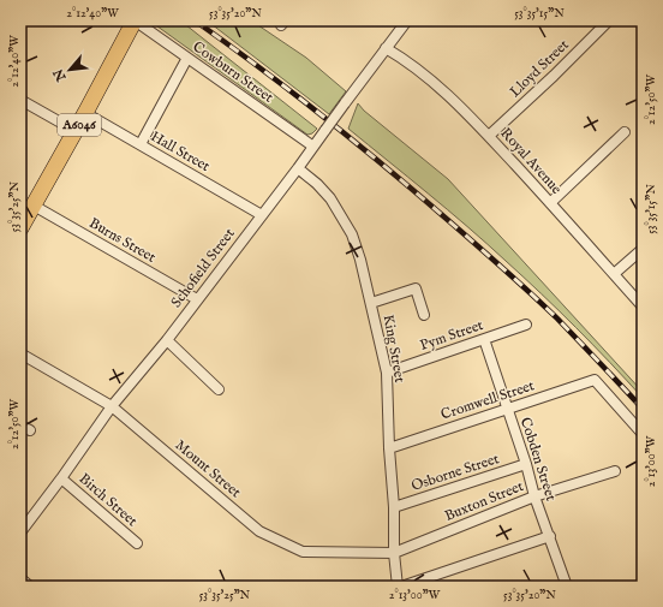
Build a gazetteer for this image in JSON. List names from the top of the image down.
{
  "streets": {
    "main road": ["A6046"],
    "street": [
      "Lloyd Street",
      "Cowburn Street",
      "Hall Street",
      "Royal Avenue",
      "Burns Street",
      "Schofield Street",
      "Pym Street",
      "King Street",
      "Cromwell Street",
      "Cobden Street",
      "Mount Street",
      "Osborne Street",
      "Birch Street",
      "Buxton Street"
    ]
  },
  "crossings": [
    ["Lloyd Street", "Royal Avenue"],
    ["Cowburn Street", "A6046"],
    ["Cowburn Street", "Schofield Street"],
    ["A6046", "Hall Street"],
    ["A6046", "Burns Street"],
    ["Hall Street", "Schofield Street"],
    ["Royal Avenue", "Schofield Street"],
    ["Burns Street", "Schofield Street"],
    ["Schofield Street", "King Street"],
    ["Schofield Street", "Mount Street"],
    ["Schofield Street", "Birch Street"],
    ["Pym Street", "King Street"],
    ["Pym Street", "Cobden Street"],
    ["King Street", "Cromwell Street"],
    ["King Street", "Mount Street"],
    ["King Street", "Osborne Street"],
    ["King Street", "Buxton Street"],
    ["Cromwell Street", "Cobden Street"],
    ["Cobden Street", "Osborne Street"],
    ["Cobden Street", "Buxton Street"],
    ["Mount Street", "Buxton Street"]
  ],
  "north": "bottom left",
  "coordinates": [
    "2°12'40\"W",
    "53°35'20\"N",
    "53°35'15\"N",
    "2°12'50\"W",
    "53°35'25\"N",
    "2°13'00\"W"
  ]
}
